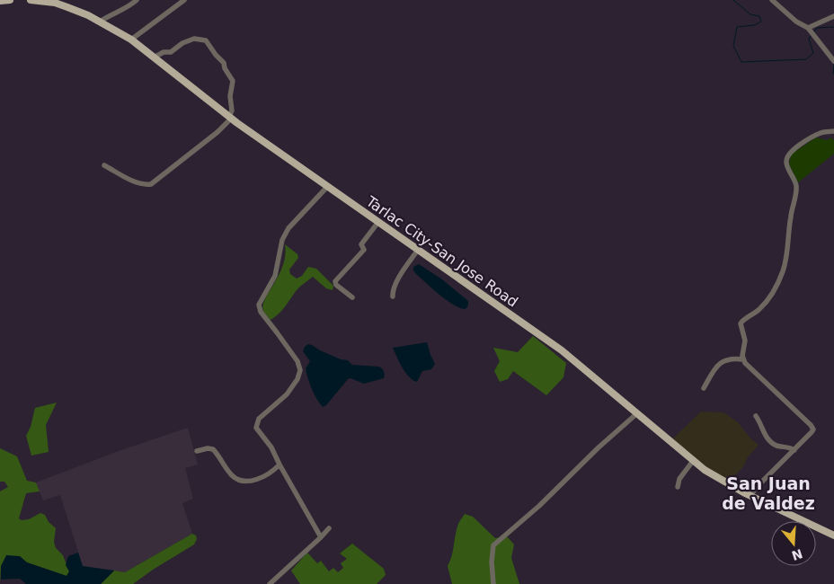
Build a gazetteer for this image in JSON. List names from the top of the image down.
{
  "streets": {
    "main road": ["Tarlac City-San Jose Road"]
  },
  "districts": ["San Juan de Valdez"],
  "north": "bottom"
}
